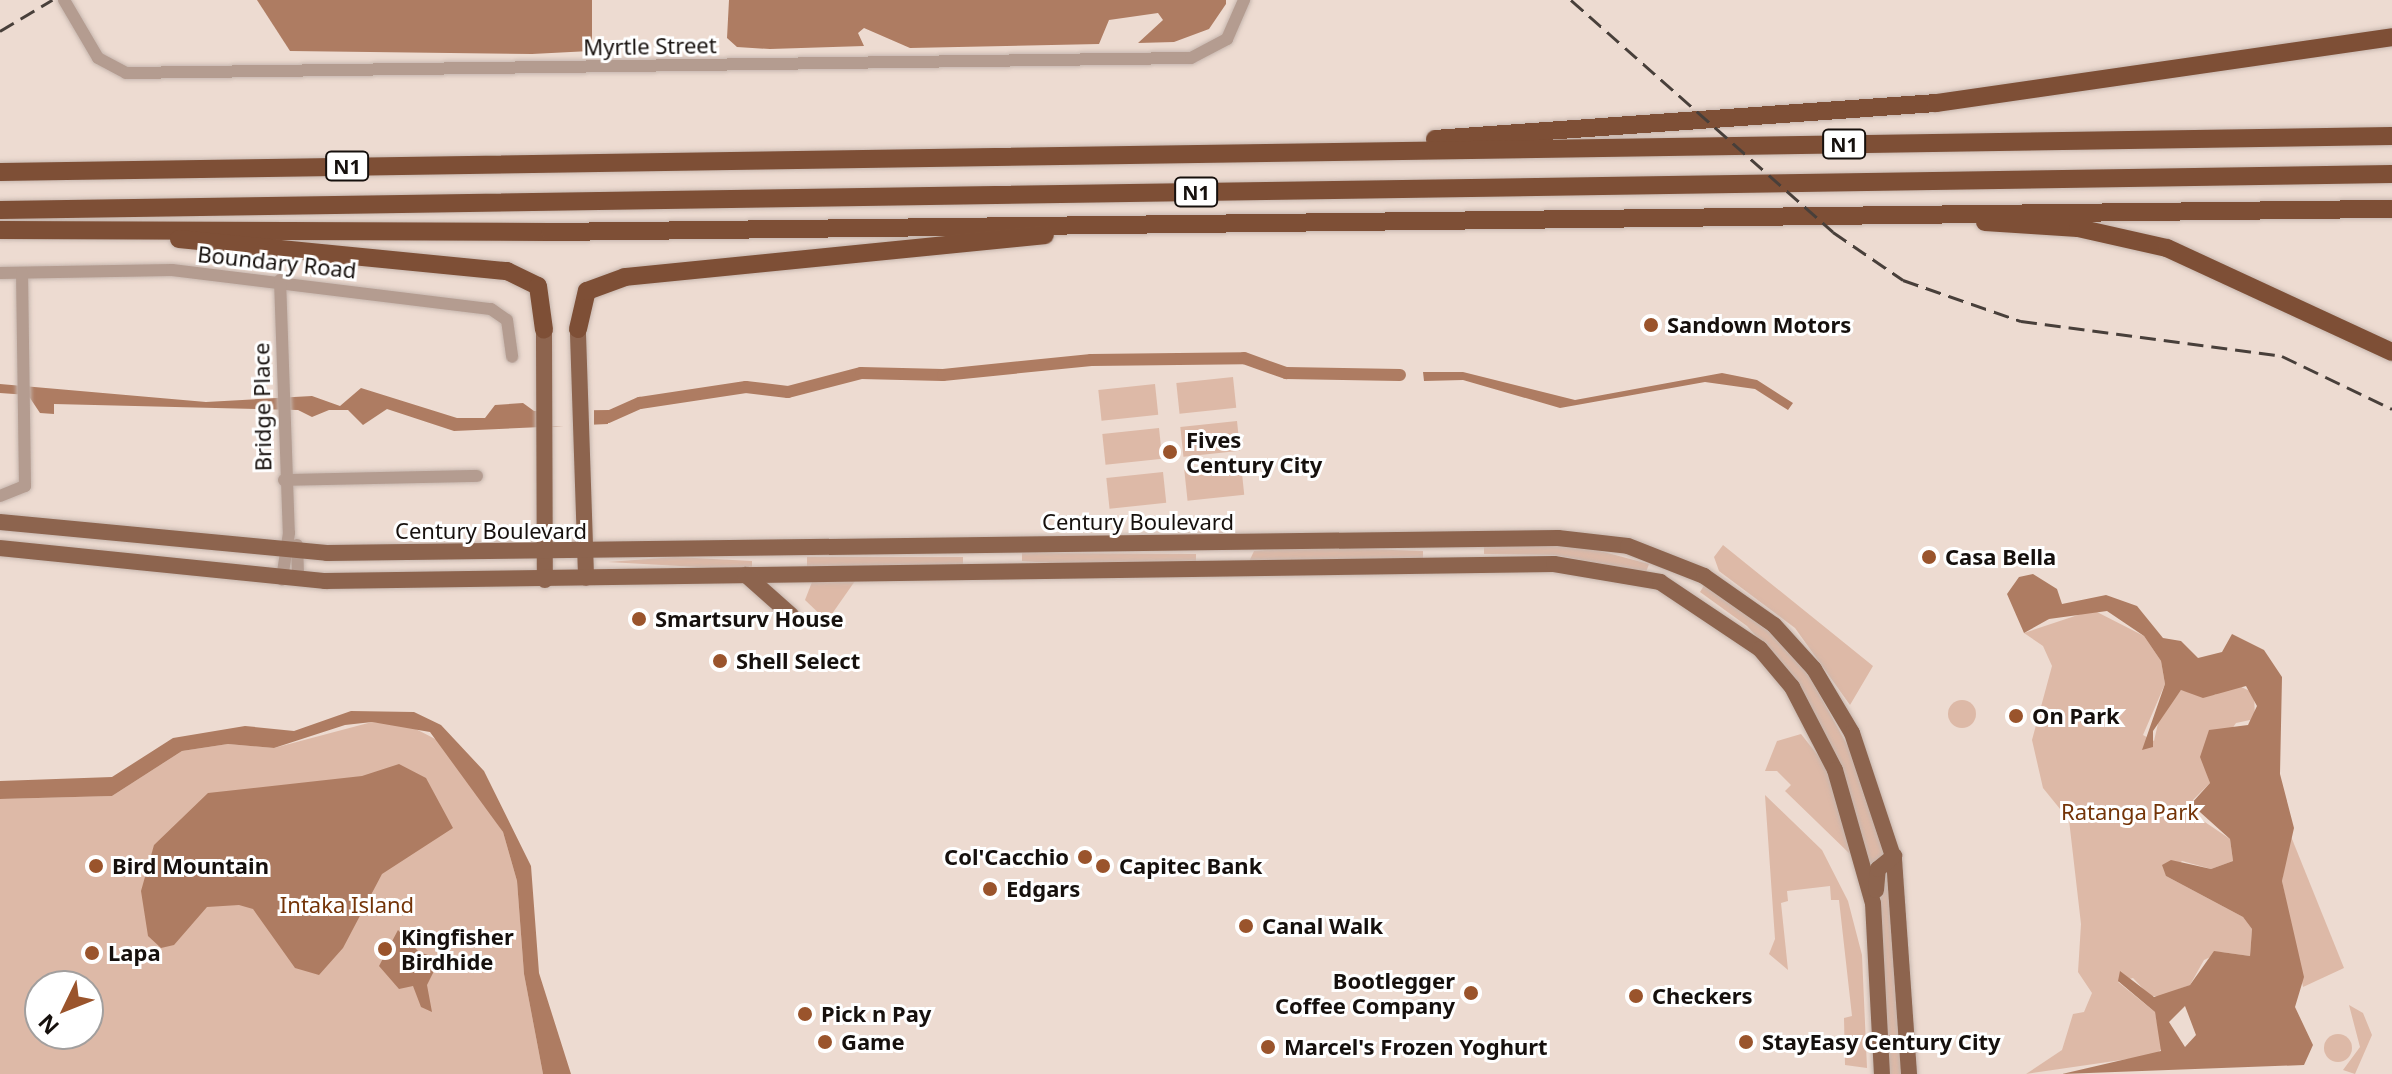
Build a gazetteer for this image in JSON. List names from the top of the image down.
{
  "streets": {
    "highway": ["N1"],
    "main road": ["Century Boulevard"],
    "street": ["Myrtle Street", "Boundary Road", "Bridge Place"]
  },
  "crossings": [
    ["Boundary Road", "Bridge Place"],
    ["Bridge Place", "Century Boulevard"]
  ],
  "parks": ["Ratanga Park", "Intaka Island"],
  "places": [
    "Sandown Motors",
    "Fives Century City",
    "Casa Bella",
    "Smartsurv House",
    "Shell Select",
    "On Park",
    "Col'Cacchio",
    "Bird Mountain",
    "Capitec Bank",
    "Edgars",
    "Canal Walk",
    "Kingfisher Birdhide",
    "Lapa",
    "Bootlegger Coffee Company",
    "Checkers",
    "Pick n Pay",
    "Game",
    "StayEasy Century City",
    "Marcel's Frozen Yoghurt"
  ],
  "north": "bottom left"
}
